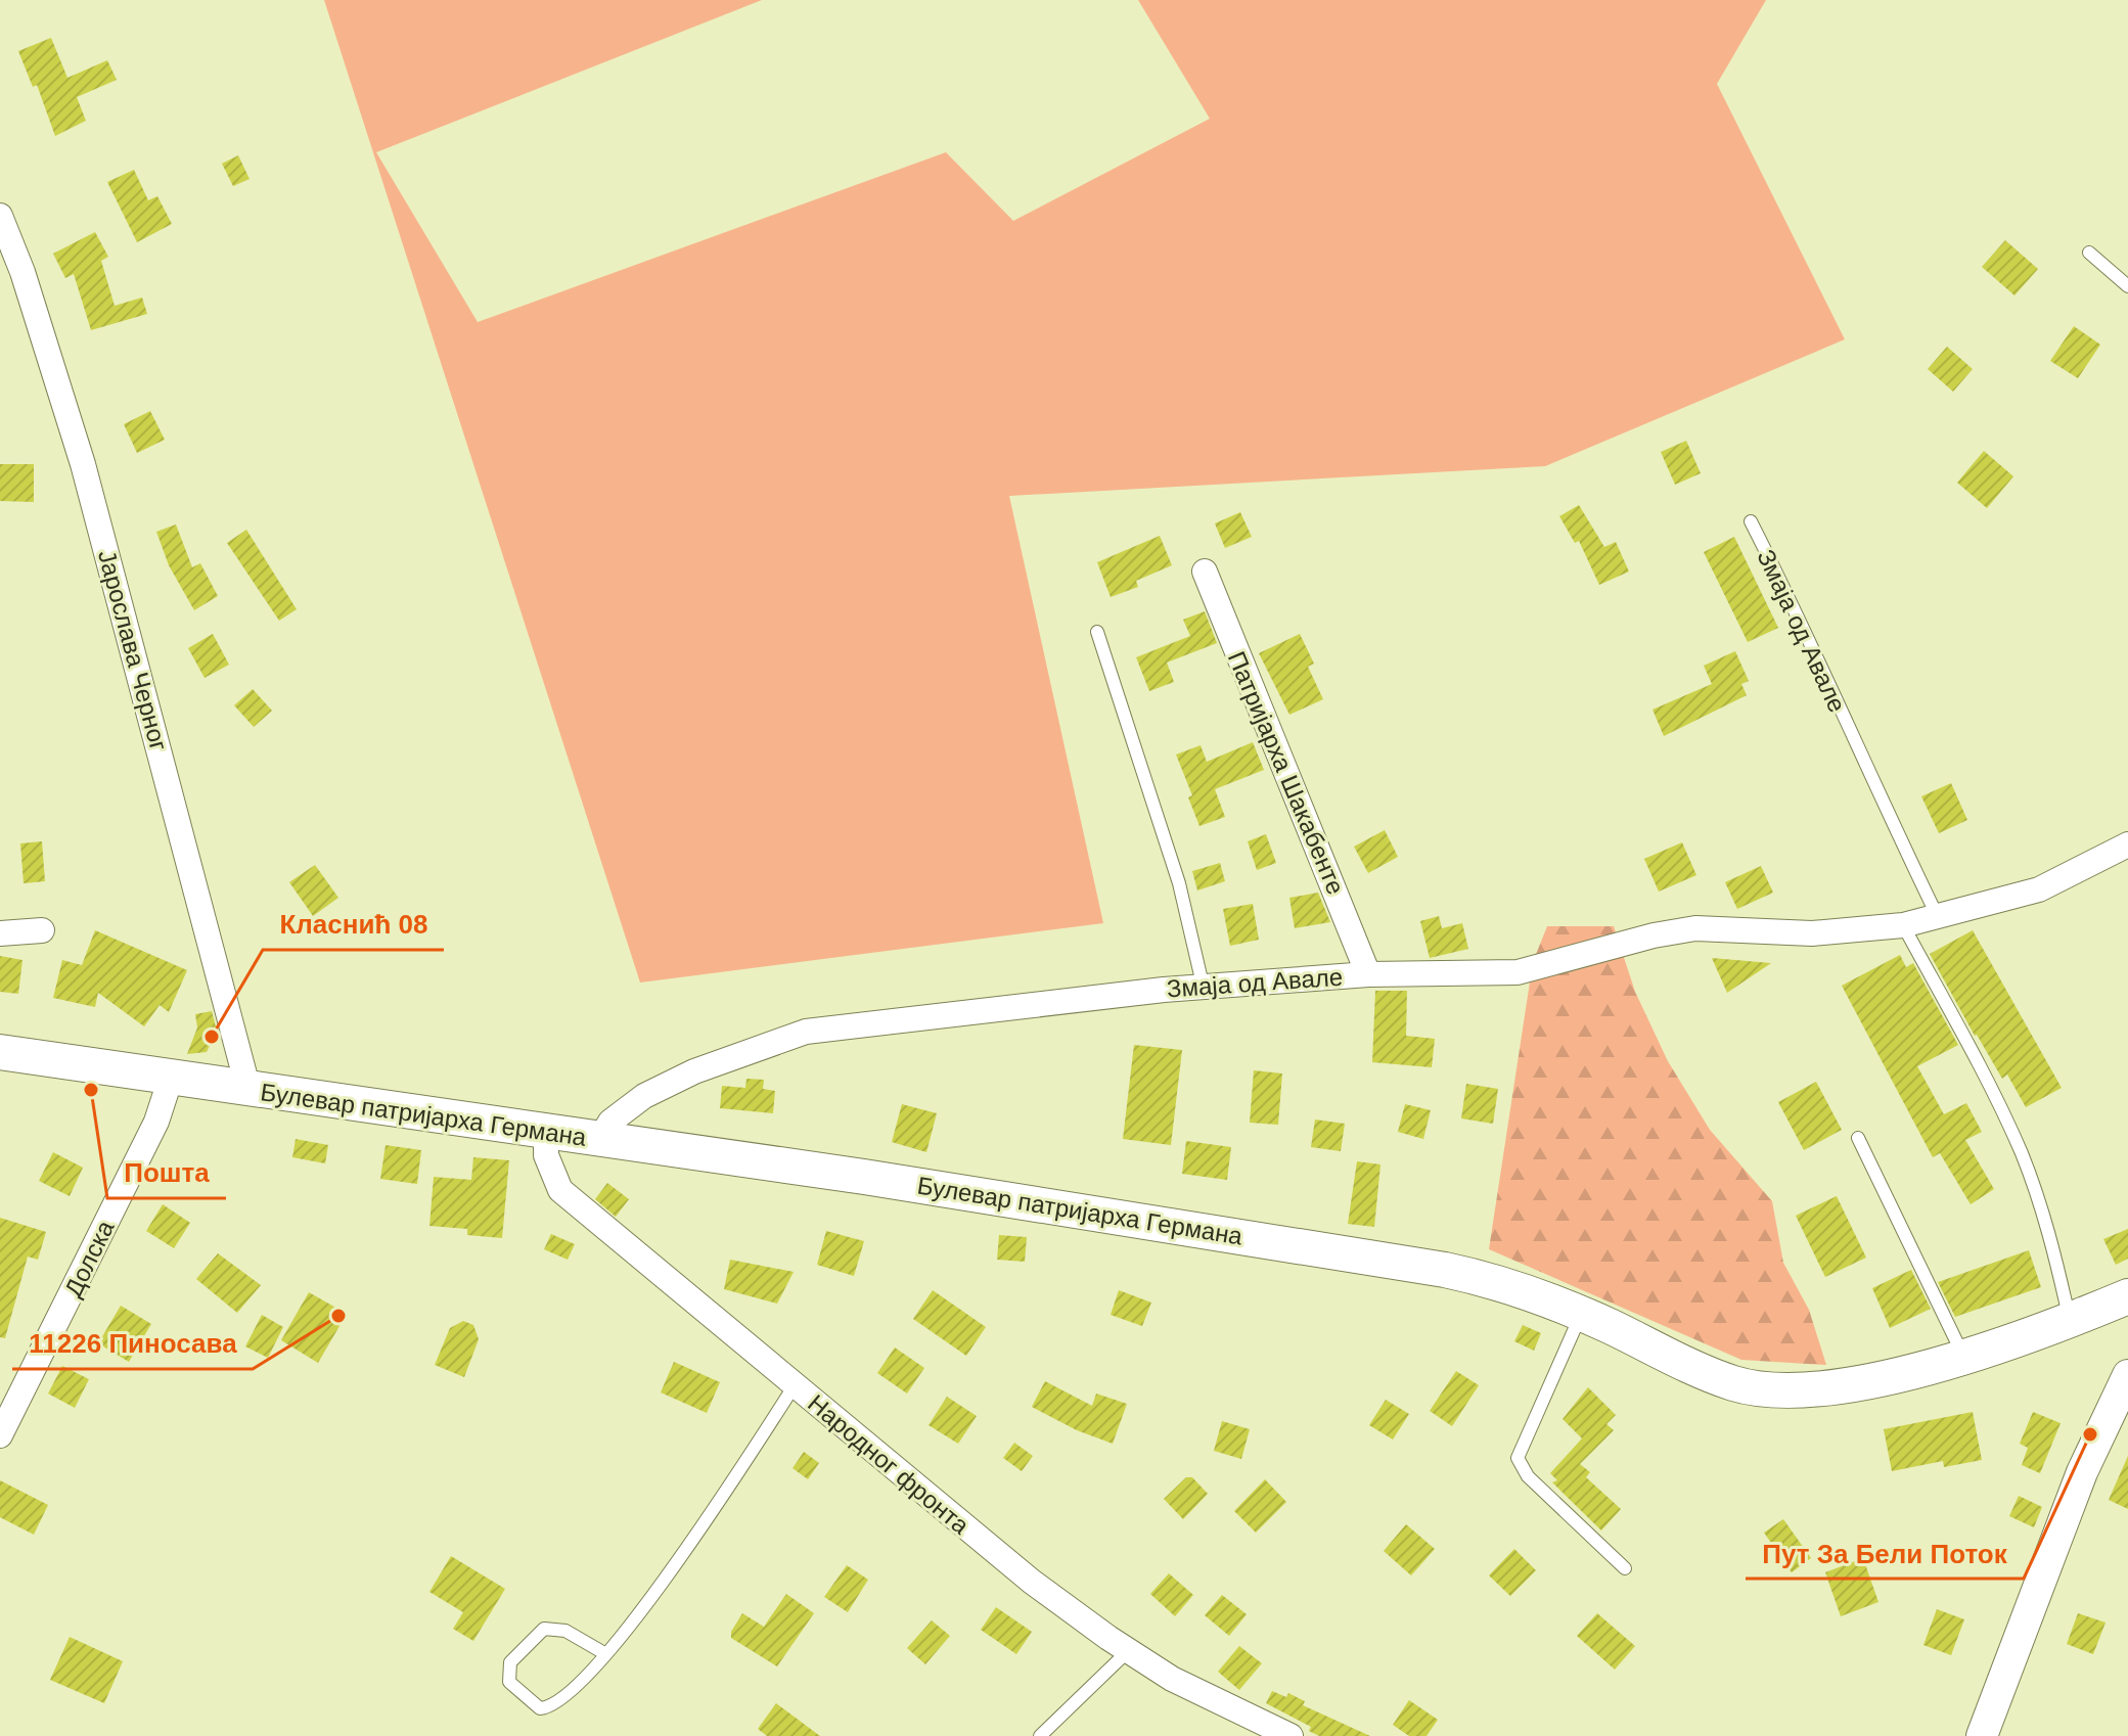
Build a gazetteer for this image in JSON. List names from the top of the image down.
{
  "streets": {
    "main road": ["Булевар патријарха Германа"],
    "street": [
      "Змаја од Авале",
      "Јарослава Черног",
      "Патријарха Шакабенте",
      "Долска",
      "Народног фронта"
    ]
  },
  "crossings": [
    ["Змаја од Авале", "Патријарха Шакабенте"],
    ["Змаја од Авале", "Булевар патријарха Германа"],
    ["Јарослава Черног", "Булевар патријарха Германа"],
    ["Булевар патријарха Германа", "Долска"],
    ["Булевар патријарха Германа", "Народног фронта"]
  ],
  "places": [
    "Класнић 08",
    "Пошта",
    "11226 Пиносава",
    "Пут За Бели Поток"
  ]
}
